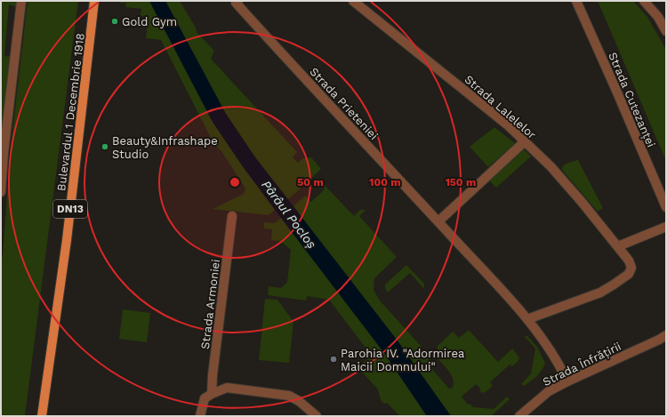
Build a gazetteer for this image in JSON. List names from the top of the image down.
{
  "streets": {
    "main road": ["Bulevardul 1 Decembrie 1918", "DN13"],
    "street": [
      "Strada Cutezanței",
      "Strada Prieteniei",
      "Strada Lalelelor",
      "Strada Armoniei",
      "Strada Înfrățirii"
    ]
  },
  "crossings": [
    ["Strada Prieteniei", "Strada Lalelelor"],
    ["Strada Prieteniei", "Strada Înfrățirii"]
  ],
  "water": ["Pârâul Pocloș"],
  "places": ["Gold Gym", "Beauty&Infrashape Studio", "Parohia IV. \"Adormirea Maicii Domnului\""],
  "rings": ["50 m", "100 m", "150 m"]
}
